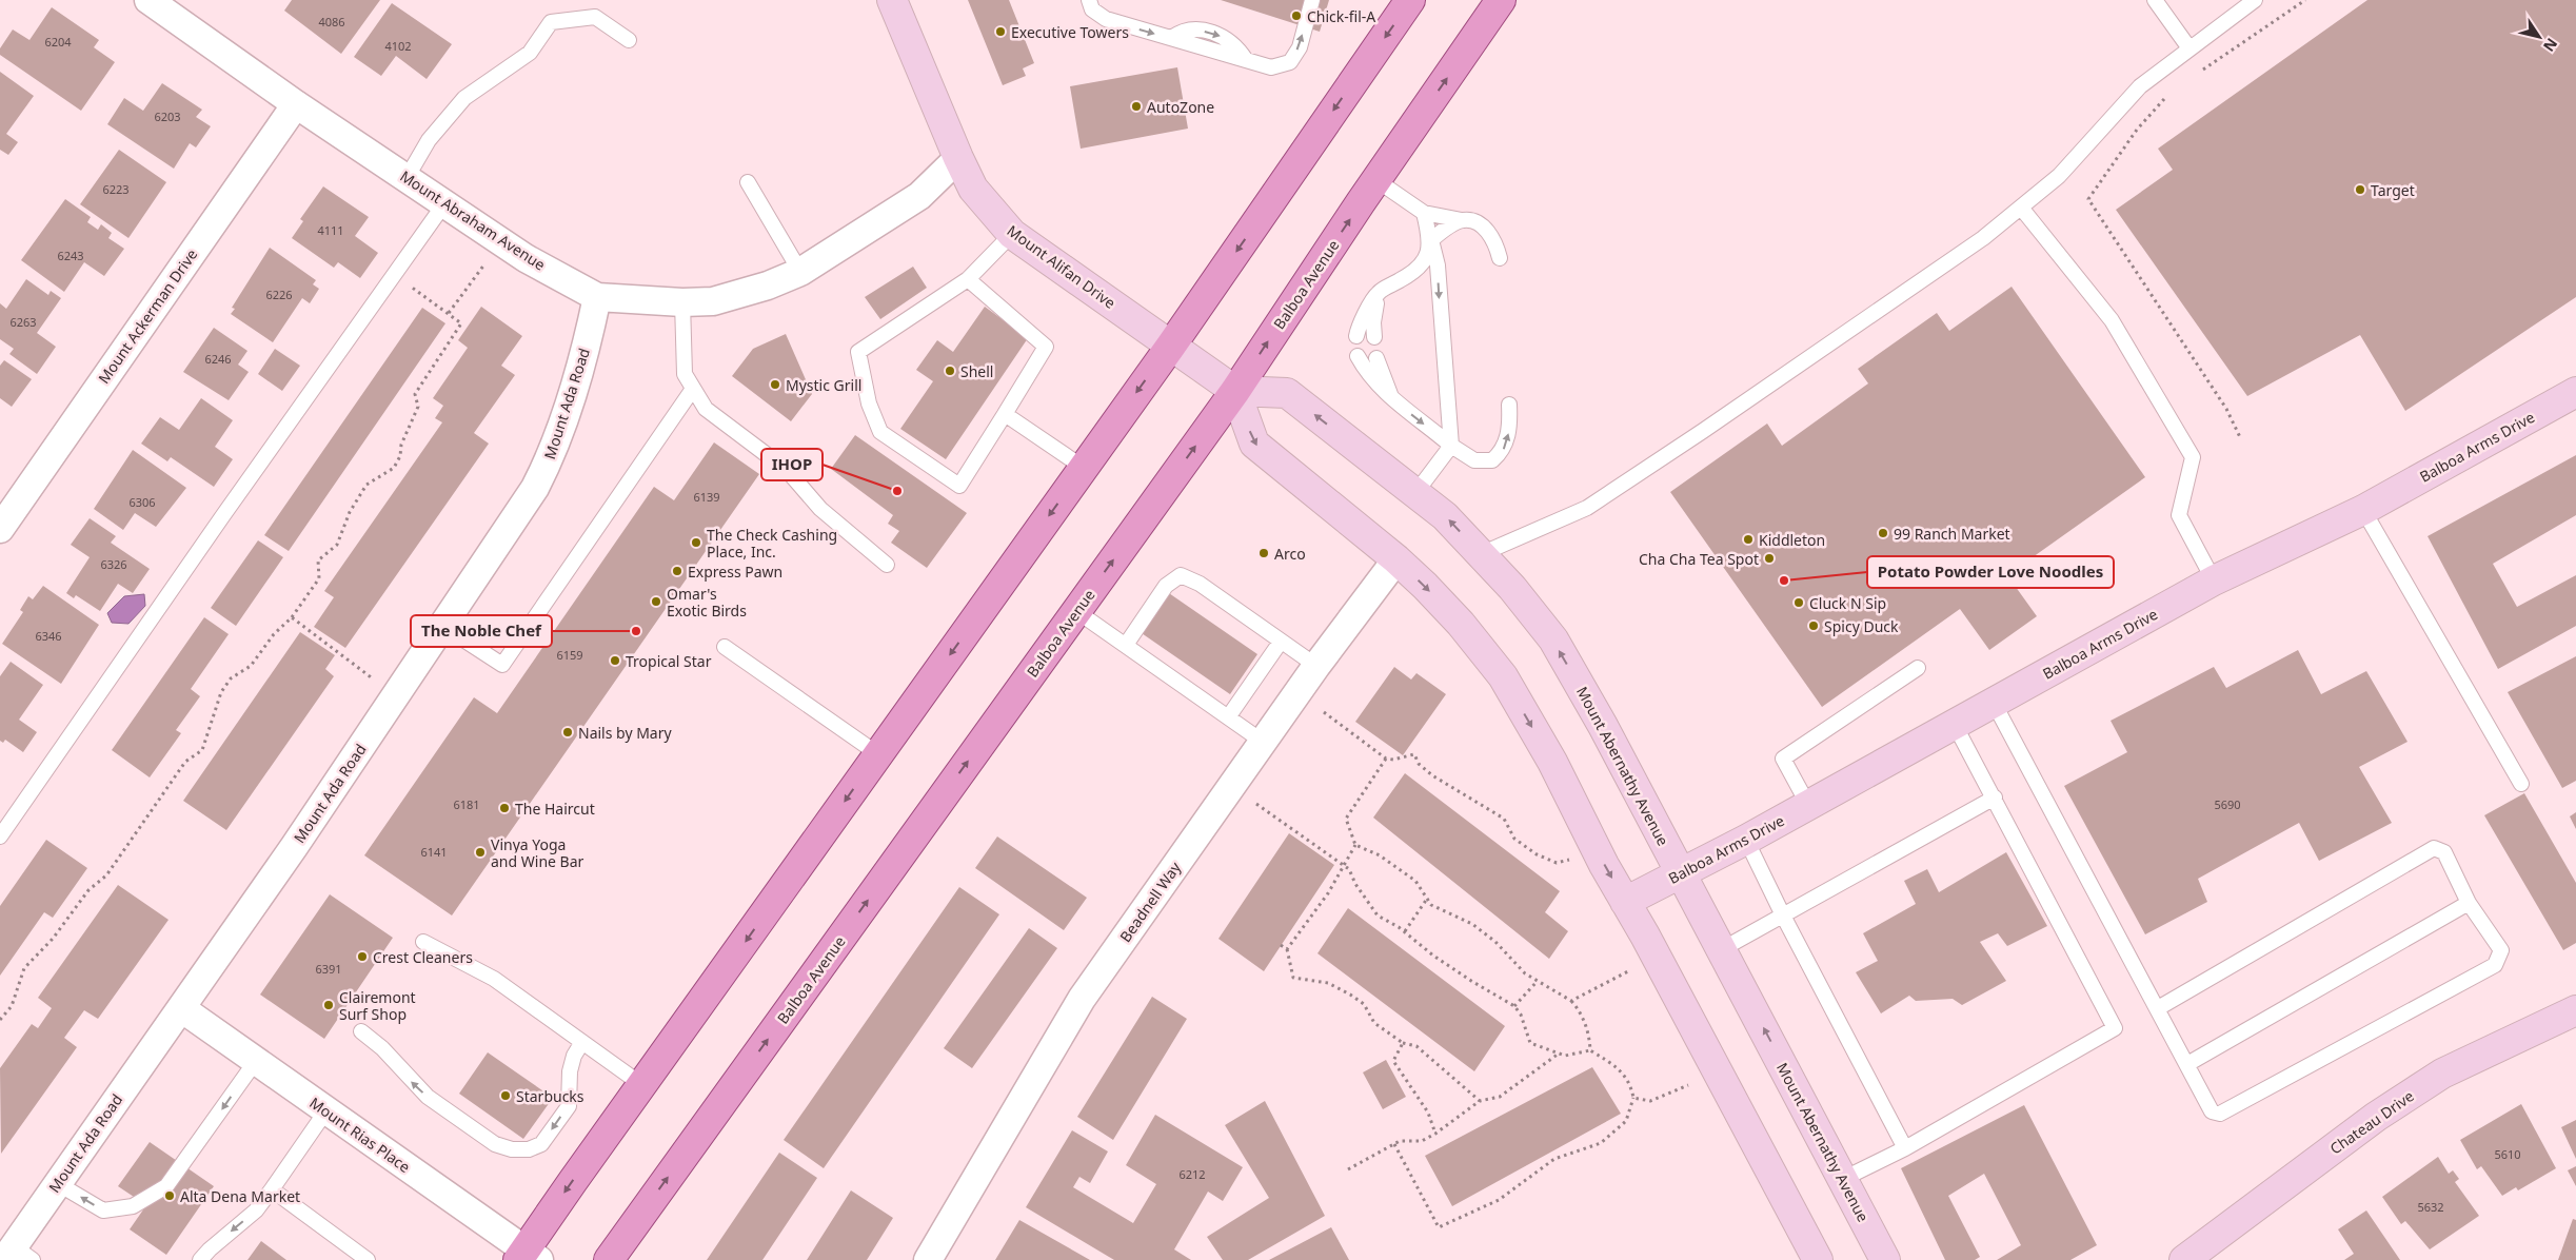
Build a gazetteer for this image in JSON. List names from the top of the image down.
{
  "streets": {
    "main road": [
      "Mount Alifan Drive",
      "Balboa Avenue",
      "Balboa Arms Drive",
      "Mount Abernathy Avenue",
      "Chateau Drive"
    ],
    "street": [
      "Mount Abraham Avenue",
      "Mount Ackerman Drive",
      "Mount Ada Road",
      "Beadnell Way",
      "Mount Rias Place"
    ]
  },
  "crossings": [
    ["Mount Abraham Avenue", "Mount Alifan Drive"],
    ["Mount Abraham Avenue", "Mount Ackerman Drive"],
    ["Mount Abraham Avenue", "Mount Ada Road"],
    ["Balboa Avenue", "Mount Abernathy Avenue"],
    ["Mount Ada Road", "Mount Rias Place"],
    ["Balboa Arms Drive", "Mount Abernathy Avenue"]
  ],
  "places": [
    "Chick-fil-A",
    "Executive Towers",
    "AutoZone",
    "Target",
    "Shell",
    "Mystic Grill",
    "IHOP",
    "99 Ranch Market",
    "Kiddleton",
    "The Check Cashing Place, Inc.",
    "Arco",
    "Cha Cha Tea Spot",
    "Express Pawn",
    "Potato Powder Love Noodles",
    "Omar's Exotic Birds",
    "Cluck N Sip",
    "Spicy Duck",
    "The Noble Chef",
    "Tropical Star",
    "Nails by Mary",
    "The Haircut",
    "Vinya Yoga and Wine Bar",
    "Crest Cleaners",
    "Clairemont Surf Shop",
    "Starbucks",
    "Alta Dena Market"
  ],
  "house_numbers": [
    "4086",
    "6204",
    "4102",
    "6203",
    "6223",
    "4111",
    "6243",
    "6226",
    "6263",
    "6246",
    "6139",
    "6306",
    "6326",
    "6346",
    "6159",
    "6181",
    "5690",
    "6141",
    "6391",
    "5610",
    "6212",
    "5632"
  ],
  "north": "bottom right"
}
